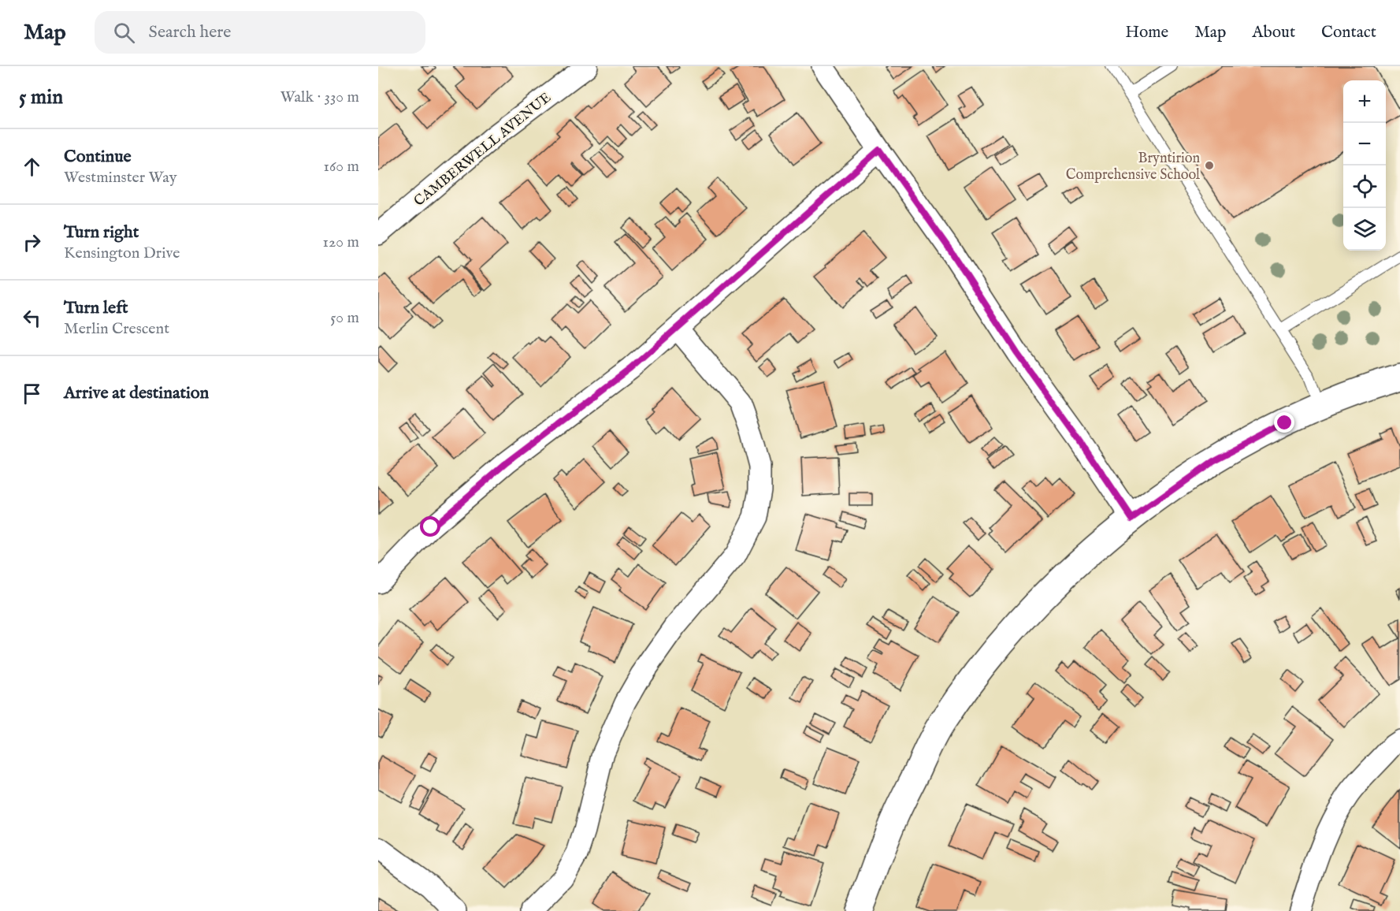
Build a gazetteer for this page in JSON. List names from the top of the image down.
{
  "streets": {
    "street": ["CAMBERWELL AVENUE"]
  },
  "places": ["Bryntirion Comprehensive School"],
  "page": {
    "header": "Map",
    "search": "Search here",
    "nav": [
      "Home",
      "Map",
      "About",
      "Contact"
    ],
    "heading": ["5 min", "Walk · 330 m"],
    "map_buttons": ["+", "−"],
    "list": [
      ["Continue", "Westminster Way", "160 m"],
      ["Turn right", "Kensington Drive", "120 m"],
      ["Turn left", "Merlin Crescent", "50 m"],
      "Arrive at destination"
    ]
  }
}
